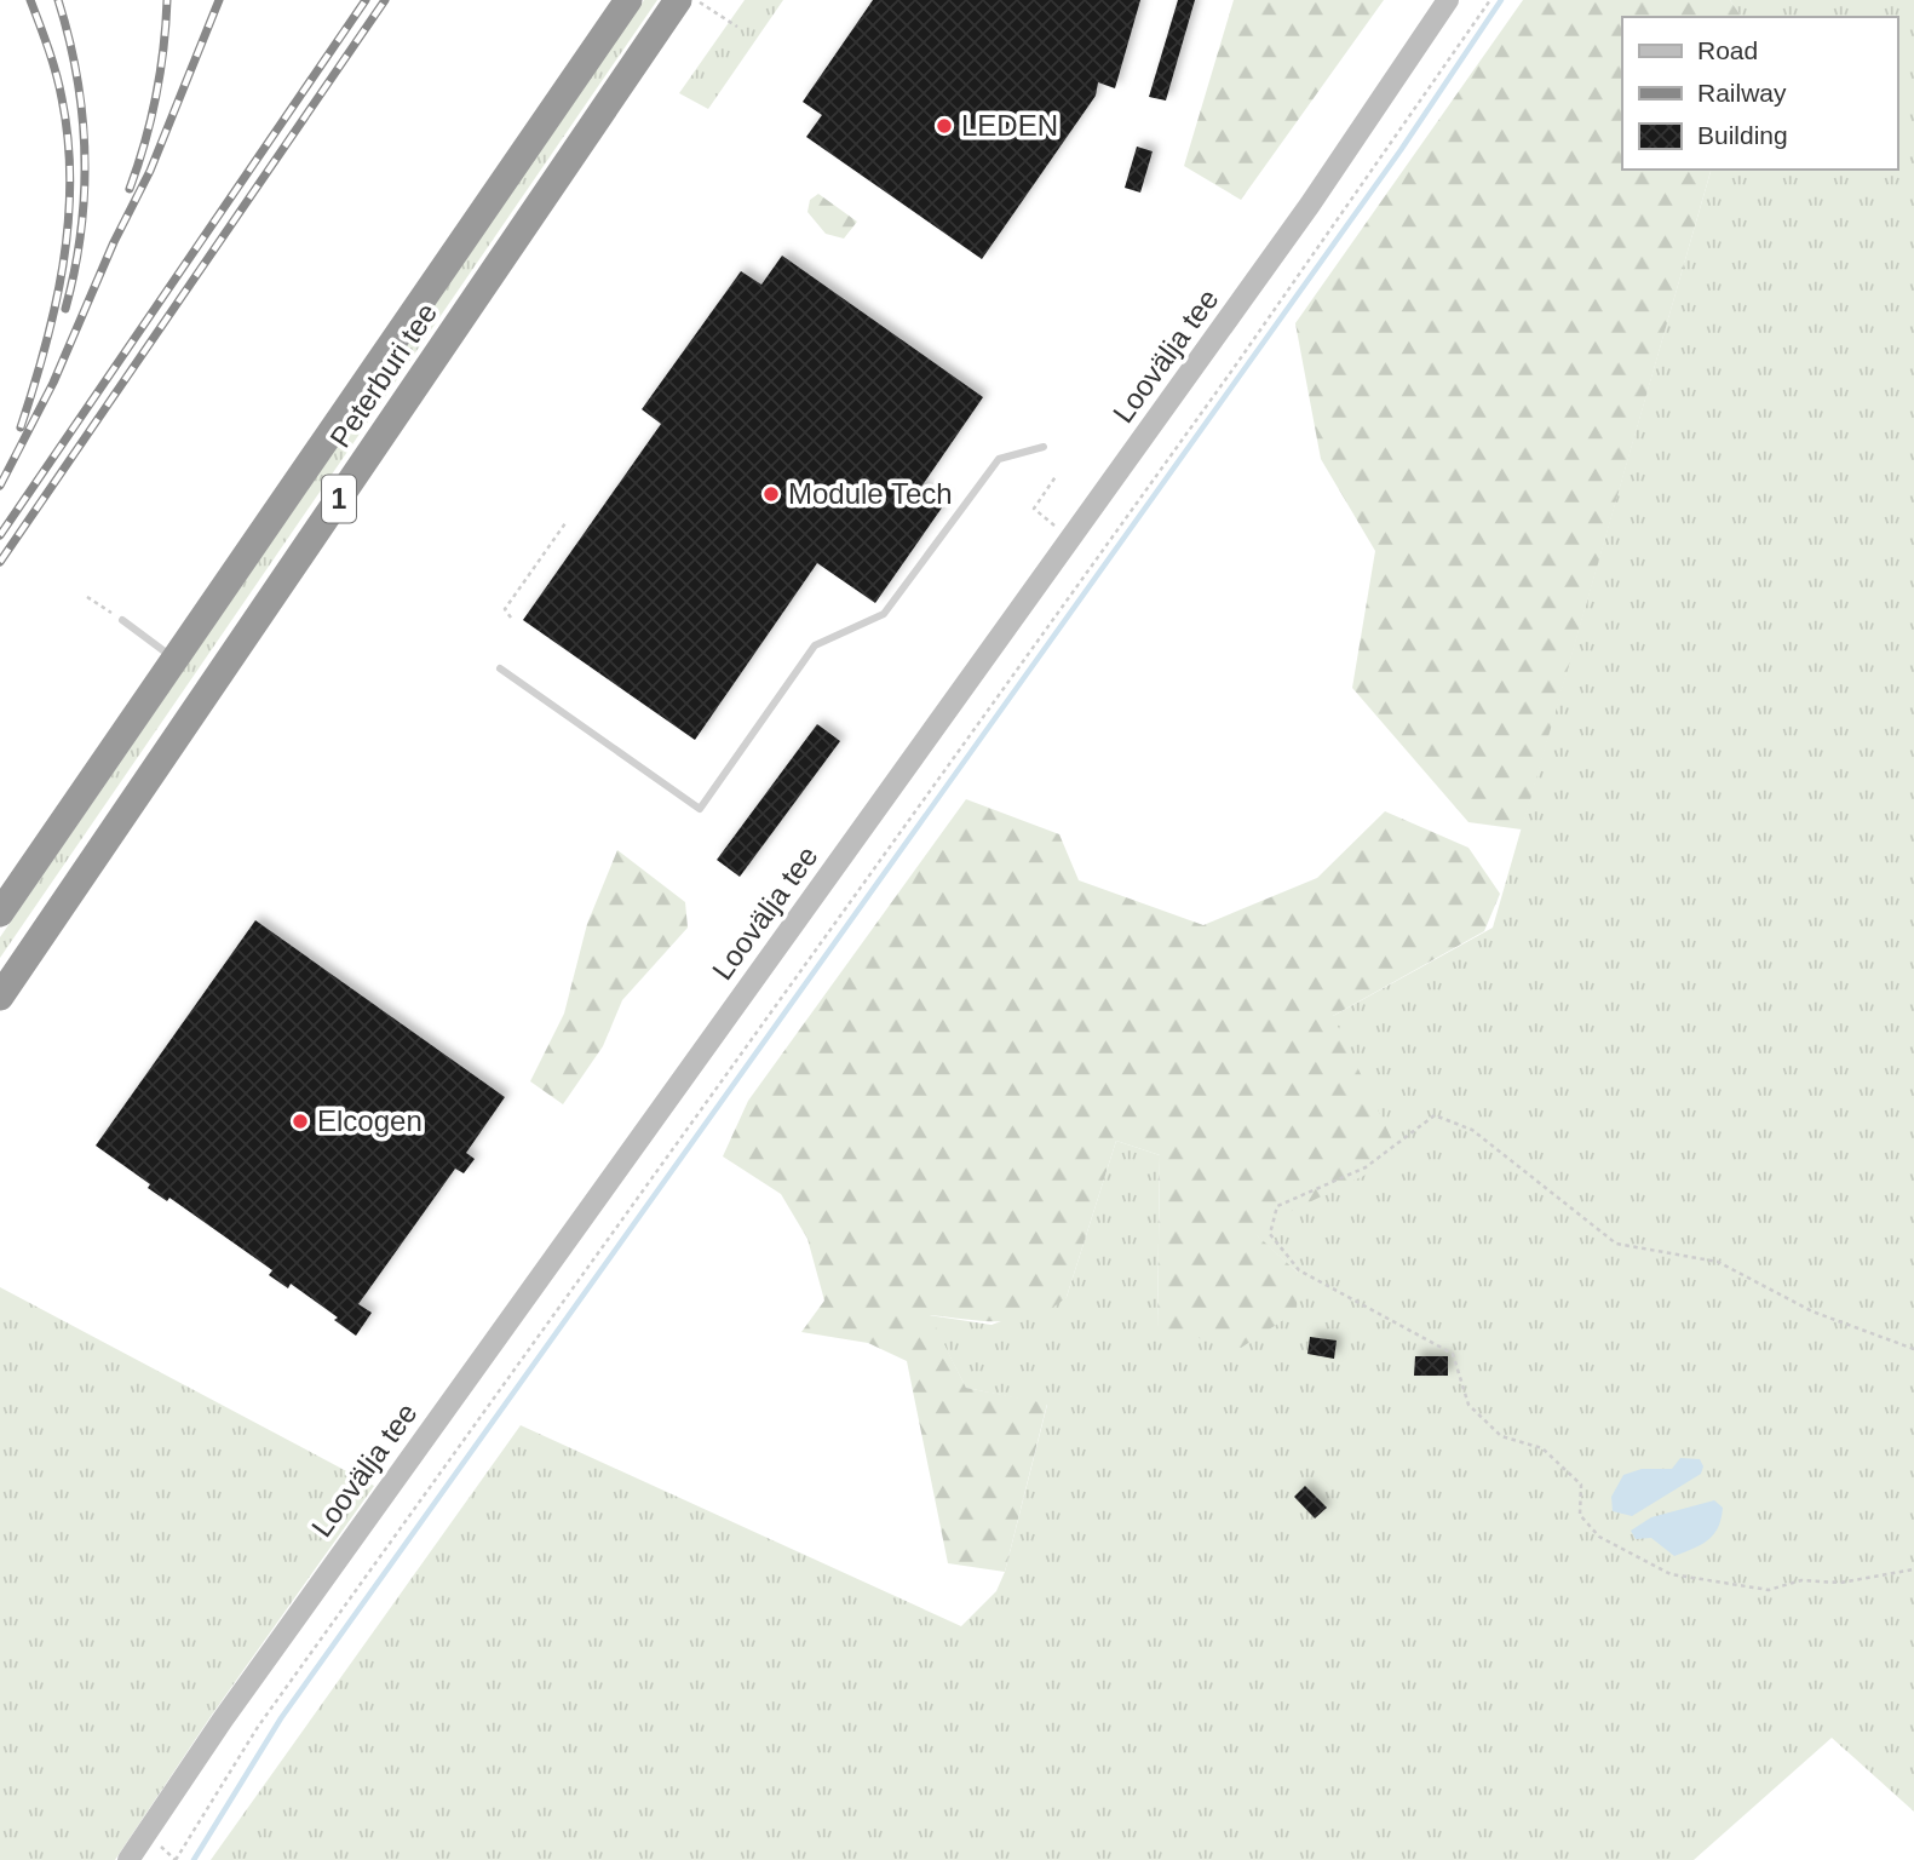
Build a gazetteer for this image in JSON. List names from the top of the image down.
{
  "streets": {
    "highway": ["Peterburi tee", "1"],
    "street": ["Loovälja tee"]
  },
  "places": ["LEDEN", "Module Tech", "Elcogen"],
  "legend": ["Road", "Railway", "Building"]
}
